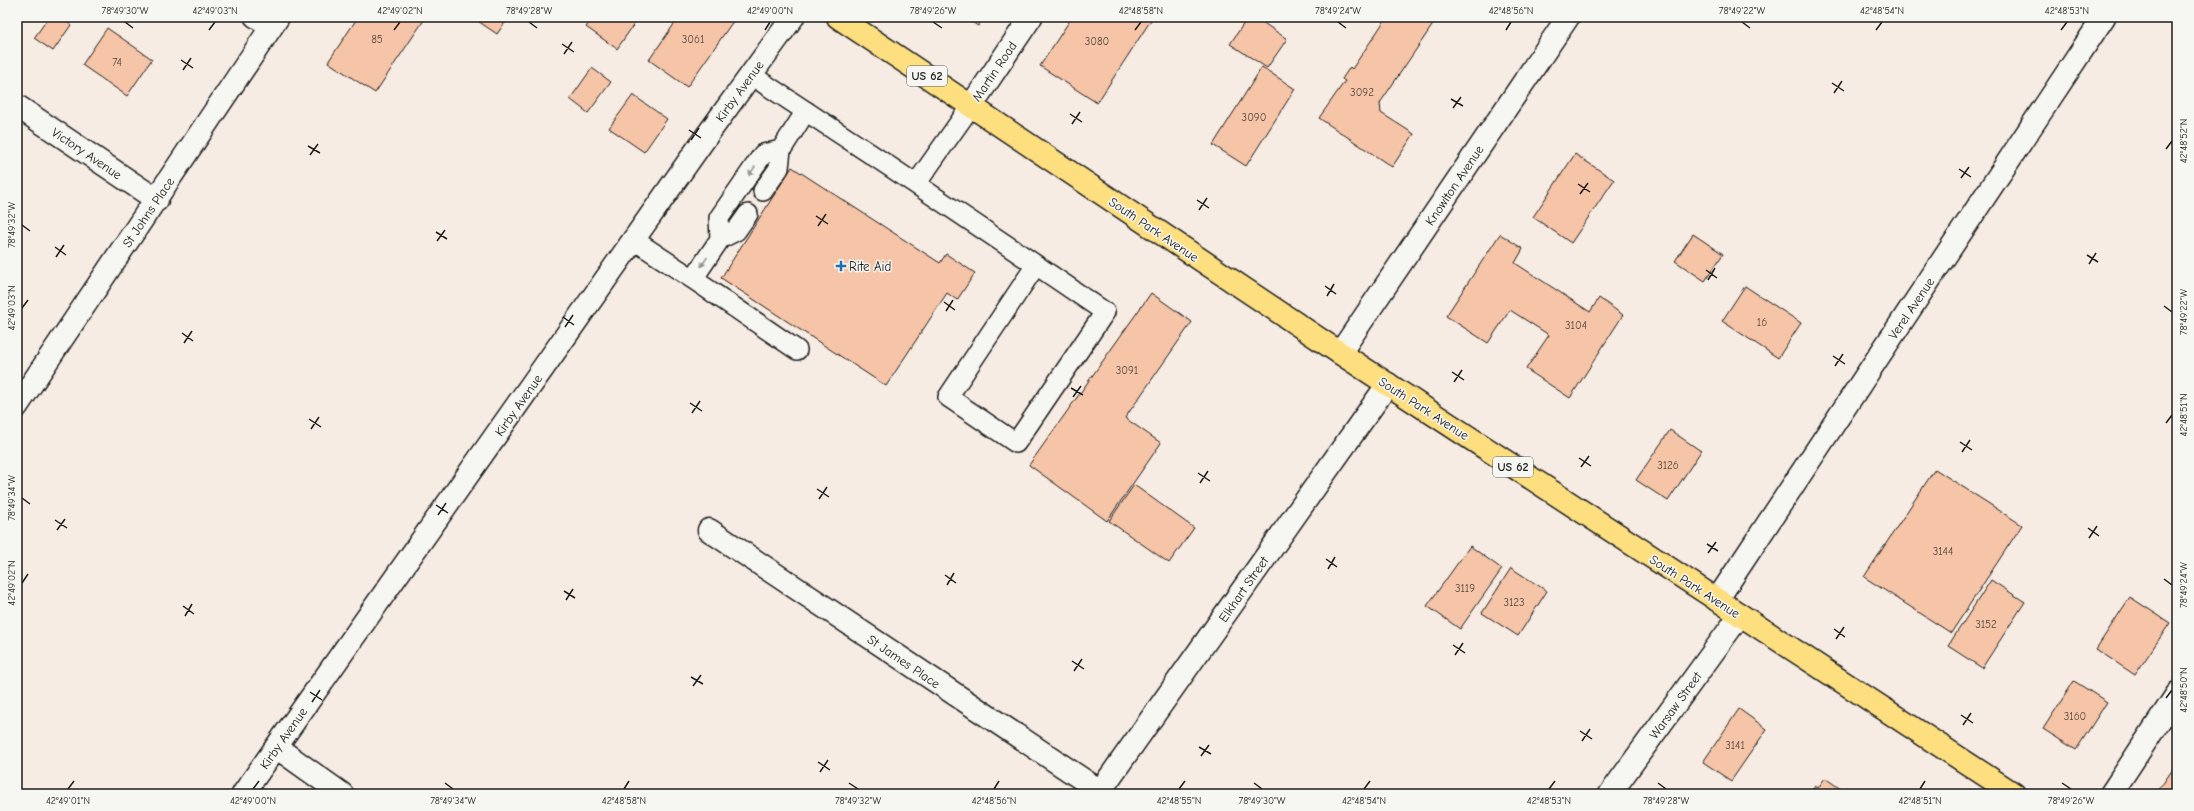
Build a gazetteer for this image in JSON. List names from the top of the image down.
{
  "streets": {
    "main road": ["US 62", "South Park Avenue"],
    "street": [
      "Martin Road",
      "Kirby Avenue",
      "Victory Avenue",
      "Knowlton Avenue",
      "St Johns Place",
      "Verel Avenue",
      "Elkhart Street",
      "St James Place",
      "Warsaw Street"
    ]
  },
  "crossings": [
    ["Martin Road", "South Park Avenue"],
    ["Victory Avenue", "St Johns Place"],
    ["Knowlton Avenue", "South Park Avenue"],
    ["South Park Avenue", "Verel Avenue"],
    ["South Park Avenue", "Elkhart Street"],
    ["South Park Avenue", "Warsaw Street"],
    ["Elkhart Street", "St James Place"]
  ],
  "places": {
    "health": ["Rite Aid"]
  },
  "house_numbers": [
    "85",
    "3061",
    "3080",
    "74",
    "3092",
    "3090",
    "16",
    "3104",
    "3091",
    "3126",
    "3144",
    "3119",
    "3123",
    "3152",
    "3160",
    "3141"
  ],
  "coordinates": [
    "78°49'30\"W",
    "42°49'03\"N",
    "42°49'02\"N",
    "78°49'28\"W",
    "42°49'00\"N",
    "78°49'26\"W",
    "42°48'58\"N",
    "78°49'24\"W",
    "42°48'56\"N",
    "78°49'22\"W",
    "42°48'54\"N",
    "42°48'53\"N",
    "42°48'52\"N",
    "78°49'32\"W",
    "42°48'51\"N",
    "78°49'34\"W",
    "42°48'50\"N",
    "42°49'01\"N",
    "42°48'55\"N"
  ]
}
